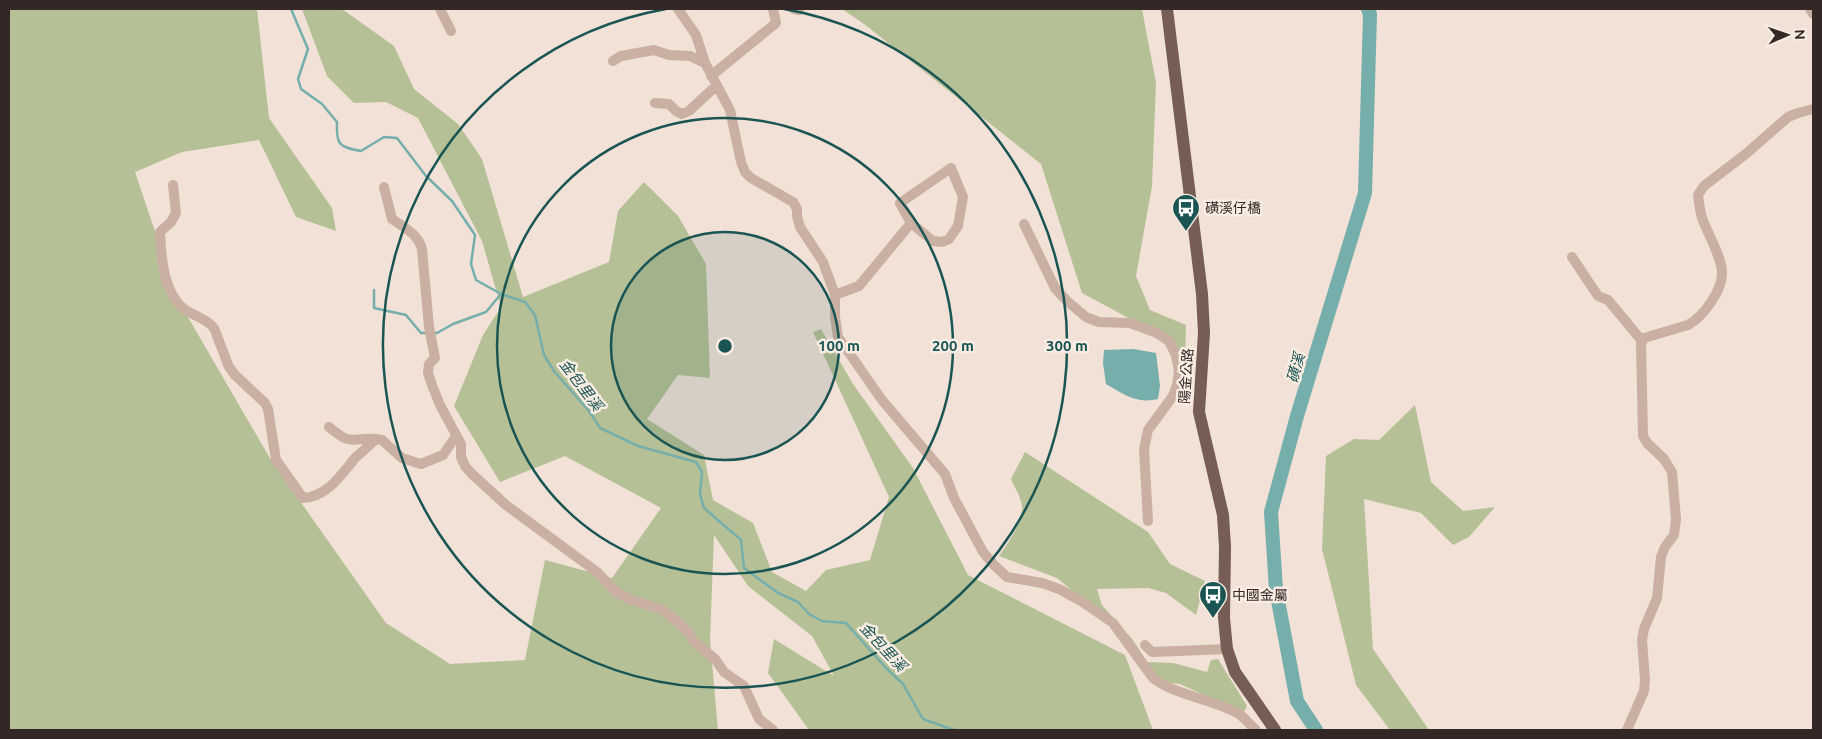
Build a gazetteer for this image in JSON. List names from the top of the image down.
{
  "streets": {
    "main road": ["陽金公路"]
  },
  "water": ["磺溪", "金包里溪"],
  "places": {
    "bus stop": ["磺溪仔橋", "中國金屬"]
  },
  "north": "right",
  "rings": ["100 m", "200 m", "300 m"]
}
